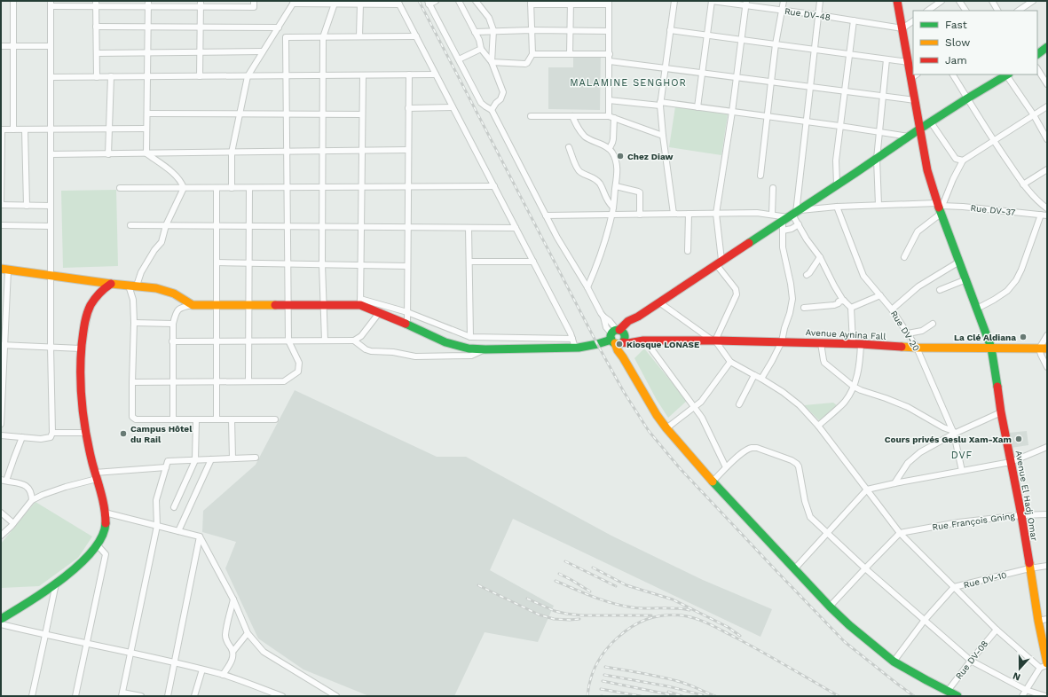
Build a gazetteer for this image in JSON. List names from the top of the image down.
{
  "streets": {
    "street": [
      "Rue DV-48",
      "Rue DV-37",
      "Rue DV-20",
      "Avenue Aynina Fall",
      "Avenue El Hadj Omar",
      "Rue François Gning",
      "Rue DV-10",
      "Rue DV-08"
    ]
  },
  "crossings": [
    ["Rue DV-37", "Rue DV-20"],
    ["Rue DV-37", "Avenue El Hadj Omar"],
    ["Rue DV-20", "Avenue Aynina Fall"],
    ["Avenue Aynina Fall", "Avenue El Hadj Omar"],
    ["Avenue El Hadj Omar", "Rue François Gning"],
    ["Avenue El Hadj Omar", "Rue DV-10"]
  ],
  "districts": ["MALAMINE SENGHOR", "DVF"],
  "places": [
    "Chez Diaw",
    "La Clé Aldiana",
    "Kiosque LONASE",
    "Campus Hôtel du Rail",
    "Cours privés Geslu Xam-Xam"
  ],
  "legend": ["Fast", "Slow", "Jam"],
  "north": "bottom"
}
